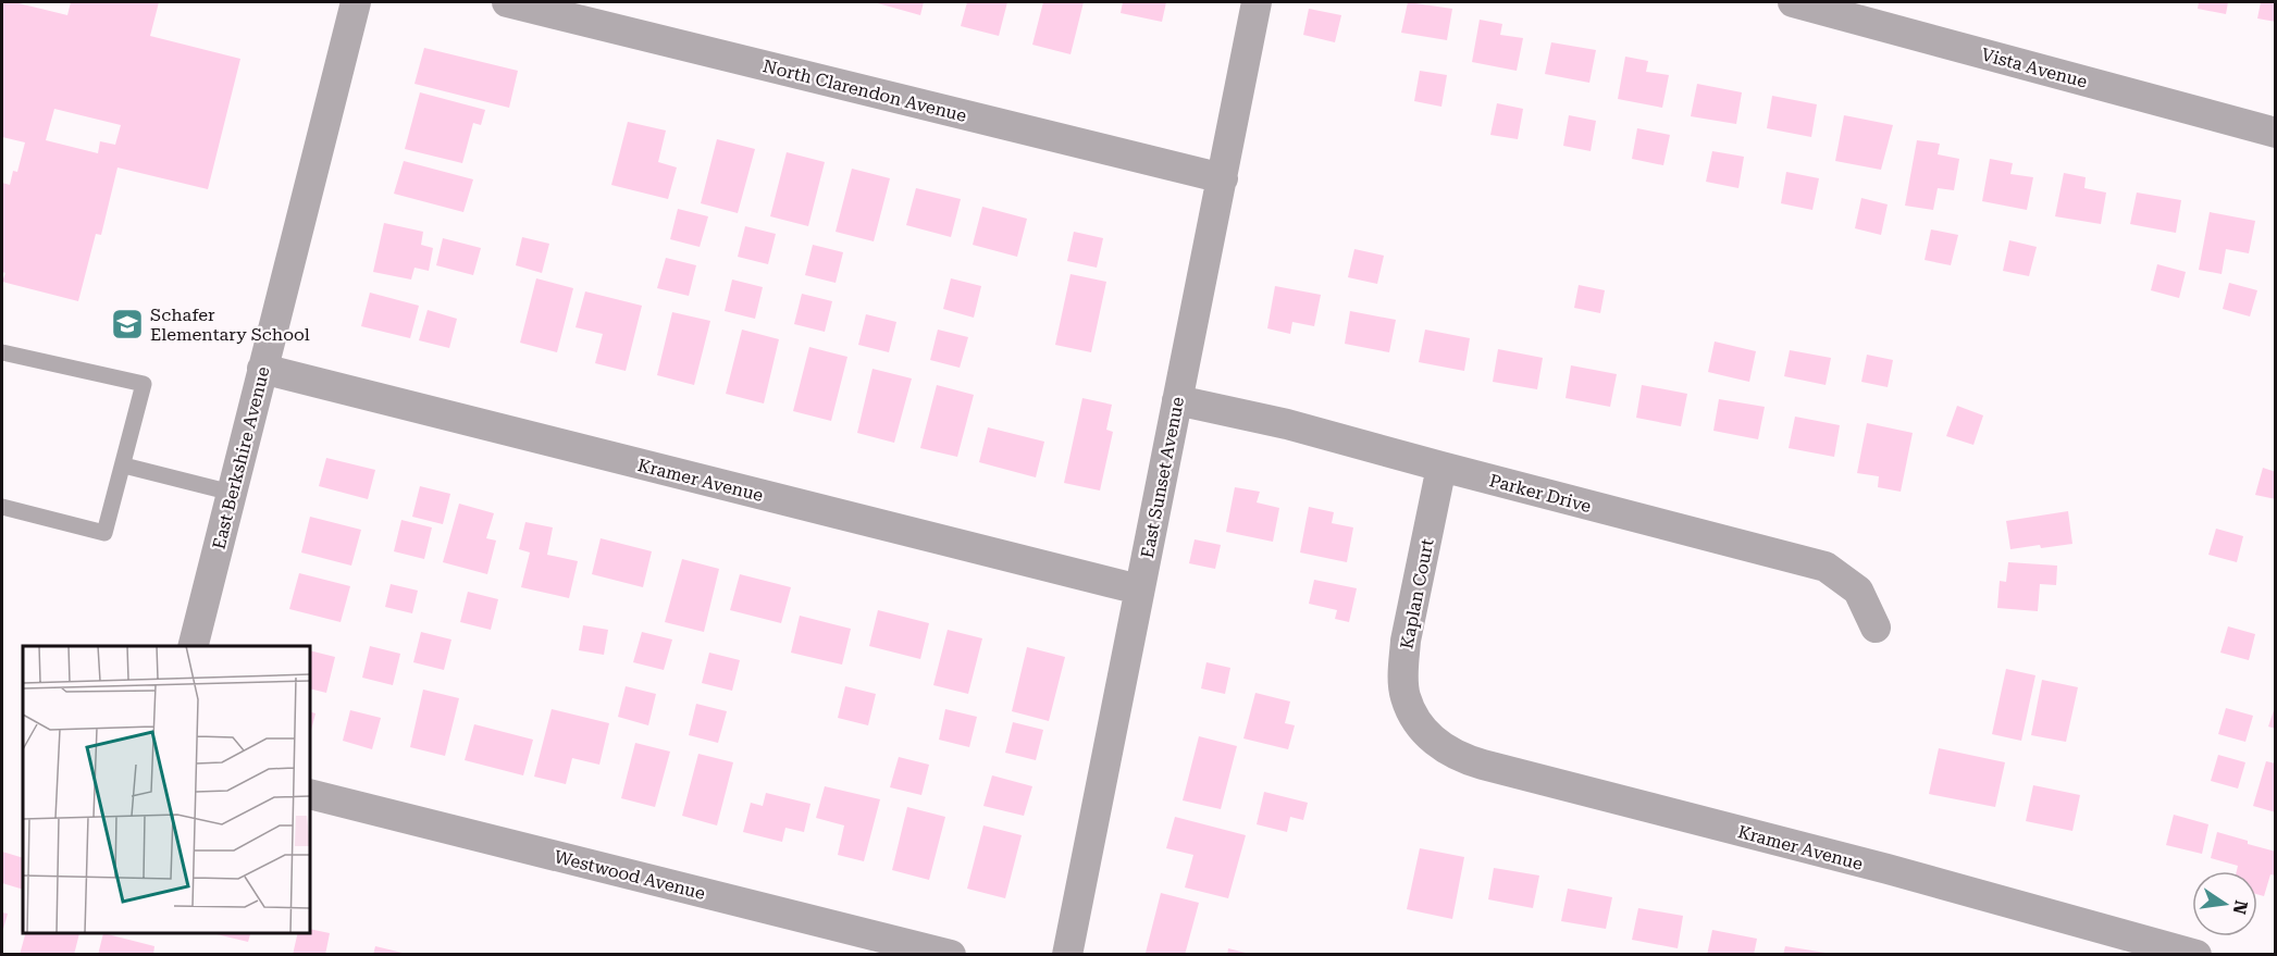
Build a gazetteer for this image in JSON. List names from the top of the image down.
{
  "streets": {
    "street": [
      "Vista Avenue",
      "North Clarendon Avenue",
      "East Berkshire Avenue",
      "East Sunset Avenue",
      "Kramer Avenue",
      "Parker Drive",
      "Kaplan Court",
      "Westwood Avenue"
    ]
  },
  "crossings": [
    ["North Clarendon Avenue", "East Sunset Avenue"],
    ["East Berkshire Avenue", "Kramer Avenue"],
    ["East Sunset Avenue", "Kramer Avenue"],
    ["East Sunset Avenue", "Parker Drive"],
    ["Kramer Avenue", "Kaplan Court"],
    ["Parker Drive", "Kaplan Court"]
  ],
  "places": {
    "school or university": ["Schafer Elementary School"]
  },
  "north": "right"
}
